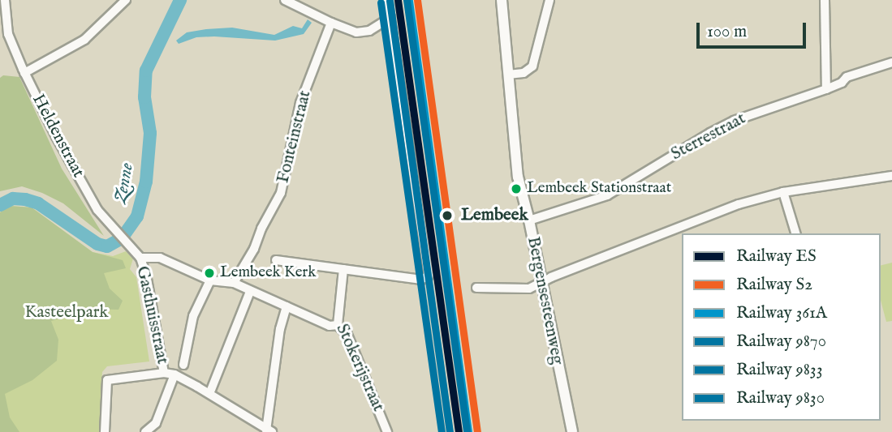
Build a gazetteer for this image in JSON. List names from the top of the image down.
{
  "streets": {
    "main road": ["Bergensesteenweg"],
    "street": [
      "Heldenstraat",
      "Fonteinstraat",
      "Sterrestraat",
      "Gasthuisstraat",
      "Stokerijstraat"
    ]
  },
  "crossings": [
    ["Heldenstraat", "Gasthuisstraat"],
    ["Sterrestraat", "Bergensesteenweg"]
  ],
  "water": ["Zenne"],
  "parks": ["Kasteelpark"],
  "places": ["Lembeek Stationstraat", "Lembeek", "Lembeek Kerk"],
  "lines": [
    "rail line ES",
    "rail line S2",
    "rail line 9833",
    "rail line 361A",
    "rail line 9870",
    "rail line 9830"
  ],
  "legend": [
    "Railway ES",
    "Railway S2",
    "Railway 361A",
    "Railway 9870",
    "Railway 9833",
    "Railway 9830"
  ],
  "scale_bar": "100 m"
}
